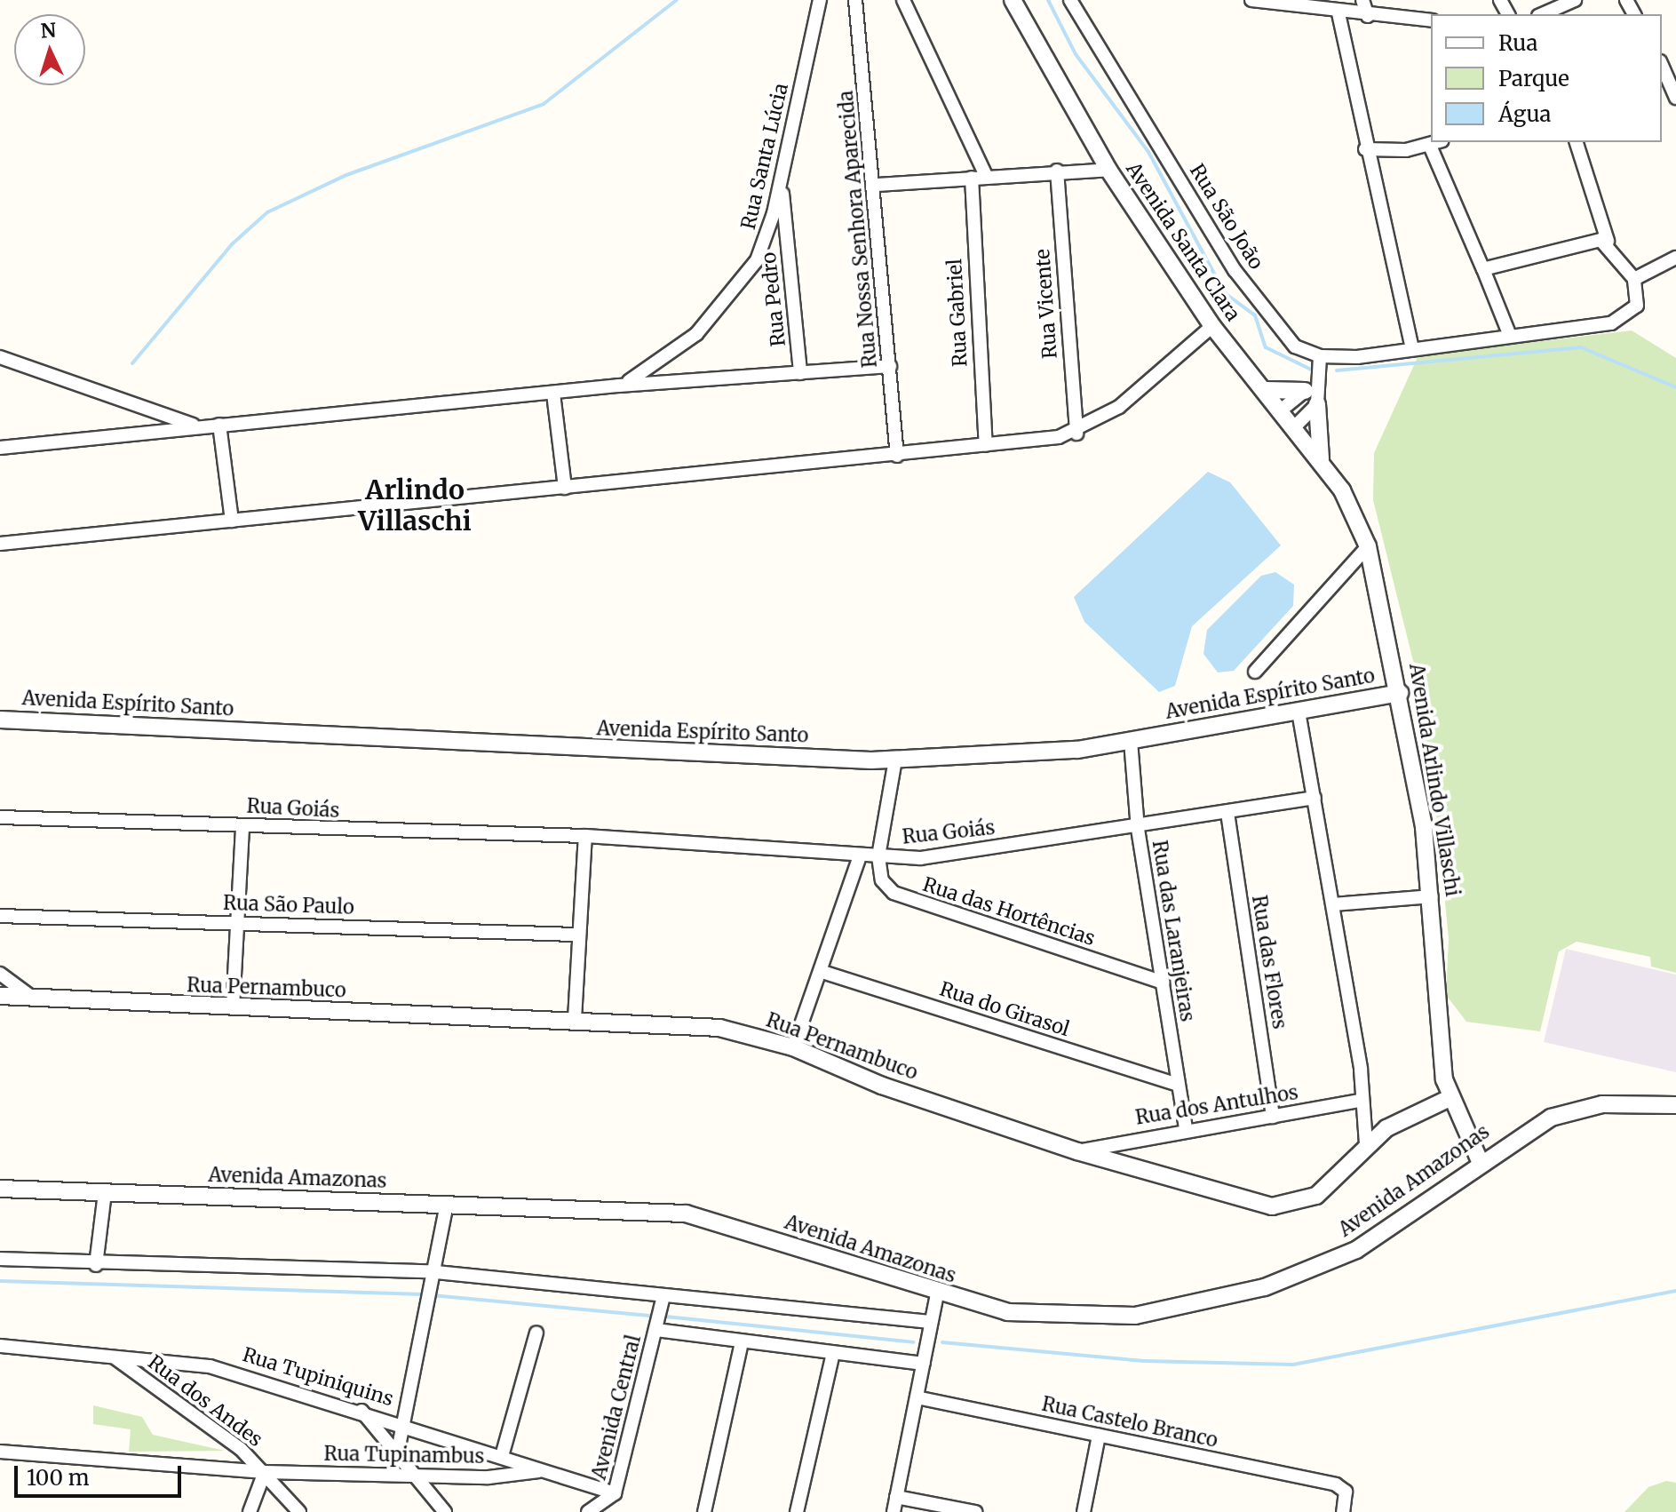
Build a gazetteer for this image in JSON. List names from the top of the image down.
{
  "streets": {
    "street": [
      "Rua Santa Lúcia",
      "Rua São João",
      "Rua Nossa Senhora Aparecida",
      "Avenida Santa Clara",
      "Rua Pedro",
      "Rua Vicente",
      "Rua Gabriel",
      "Avenida Espírito Santo",
      "Avenida Arlindo Villaschi",
      "Rua Goiás",
      "Rua São Paulo",
      "Rua das Hortências",
      "Rua das Laranjeiras",
      "Rua das Flores",
      "Rua Pernambuco",
      "Rua do Girasol",
      "Rua dos Antulhos",
      "Avenida Amazonas",
      "Rua Tupiniquins",
      "Rua dos Andes",
      "Avenida Central",
      "Rua Castelo Branco",
      "Rua Tupinambus"
    ]
  },
  "crossings": [
    ["Rua Santa Lúcia", "Rua Pedro"],
    ["Avenida Santa Clara", "Avenida Arlindo Villaschi"],
    ["Avenida Espírito Santo", "Avenida Arlindo Villaschi"],
    ["Avenida Espírito Santo", "Rua das Hortências"],
    ["Avenida Espírito Santo", "Rua das Laranjeiras"],
    ["Avenida Arlindo Villaschi", "Rua Pernambuco"],
    ["Avenida Arlindo Villaschi", "Avenida Amazonas"],
    ["Rua Goiás", "Rua das Hortências"],
    ["Rua Goiás", "Rua das Laranjeiras"],
    ["Rua Goiás", "Rua das Flores"],
    ["Rua das Hortências", "Rua das Laranjeiras"],
    ["Rua das Laranjeiras", "Rua do Girasol"],
    ["Rua das Laranjeiras", "Rua dos Antulhos"],
    ["Rua das Flores", "Rua dos Antulhos"],
    ["Rua Pernambuco", "Rua dos Antulhos"],
    ["Rua Tupiniquins", "Rua dos Andes"],
    ["Rua Tupiniquins", "Avenida Central"],
    ["Rua Tupiniquins", "Rua Tupinambus"],
    ["Rua dos Andes", "Rua Tupinambus"]
  ],
  "districts": ["Arlindo Villaschi"],
  "legend": ["Rua", "Parque", "Água"],
  "scale_bar": "100 m",
  "north": "top"
}
